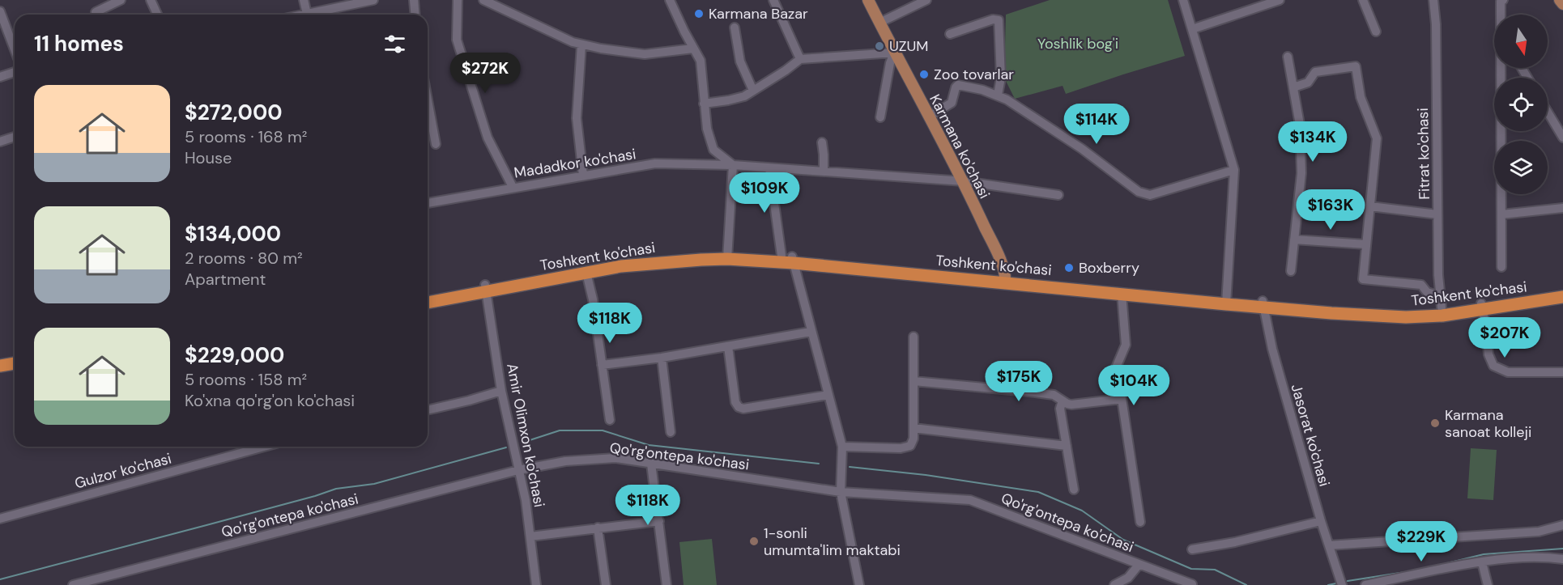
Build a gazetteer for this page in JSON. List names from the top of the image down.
{
  "streets": {
    "highway": ["Toshkent ko'chasi"],
    "main road": ["Karmana ko'chasi"],
    "street": [
      "Fitrat ko'chasi",
      "Madadkor ko'chasi",
      "Amir Olimxon ko'chasi",
      "Jasorat ko'chasi",
      "Qo'rg'ontepa ko'chasi",
      "Gulzor ko'chasi"
    ]
  },
  "crossings": [
    ["Karmana ko'chasi", "Madadkor ko'chasi"],
    ["Karmana ko'chasi", "Toshkent ko'chasi"],
    ["Fitrat ko'chasi", "Toshkent ko'chasi"],
    ["Toshkent ko'chasi", "Amir Olimxon ko'chasi"],
    ["Toshkent ko'chasi", "Jasorat ko'chasi"],
    ["Amir Olimxon ko'chasi", "Qo'rg'ontepa ko'chasi"]
  ],
  "parks": ["Yoshlik bog'i"],
  "places": [
    "Karmana Bazar",
    "UZUM",
    "Zoo tovarlar",
    "Boxberry",
    "Karmana sanoat kolleji",
    "1-sonli umumta'lim maktabi"
  ],
  "north": "bottom",
  "page": {
    "heading": "11 homes",
    "price": [
      "$272K",
      "$114K",
      "$134K",
      "$109K",
      "$163K",
      "$118K",
      "$207K",
      "$175K",
      "$104K",
      "$118K",
      "$229K"
    ],
    "list": [
      {
        "name": "$272,000",
        "note": "5 rooms · 168 m² · House"
      },
      {
        "name": "$134,000",
        "note": "2 rooms · 80 m² · Apartment"
      },
      {
        "name": "$229,000",
        "note": "5 rooms · 158 m² · Ko'xna qo'rg'on ko'chasi"
      }
    ]
  }
}
